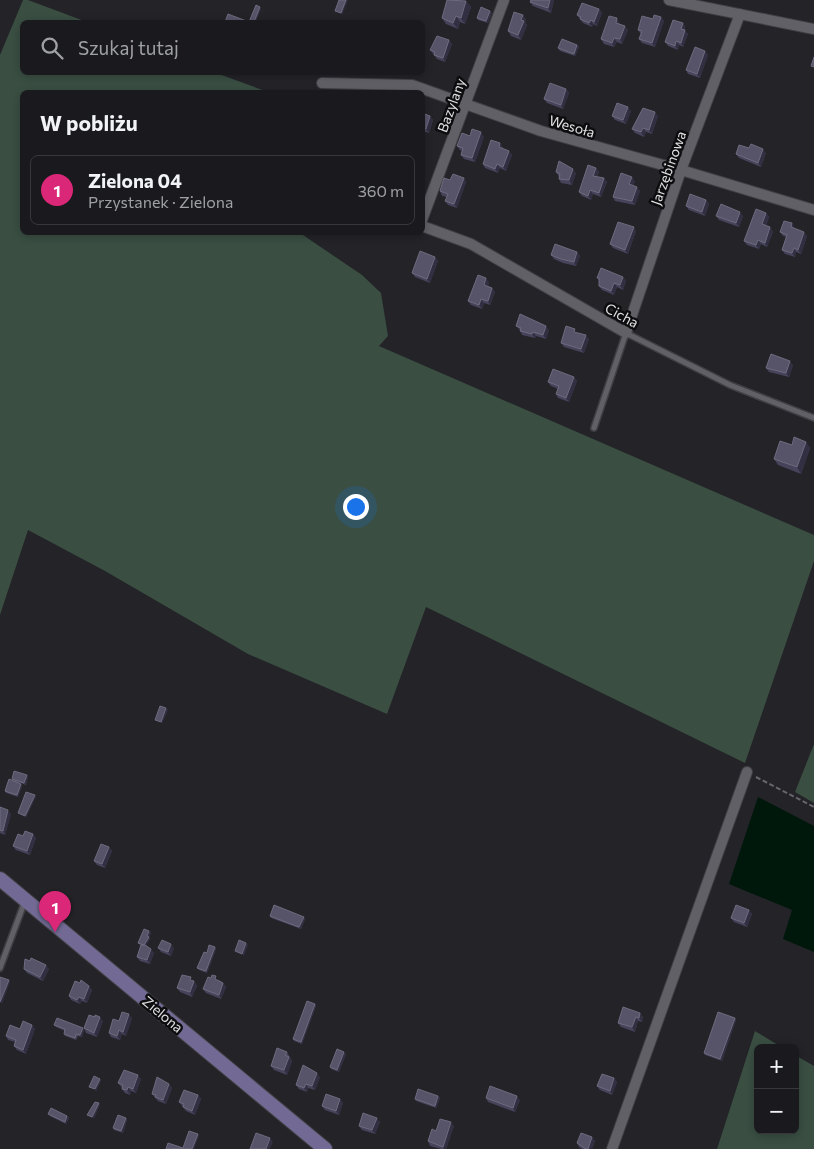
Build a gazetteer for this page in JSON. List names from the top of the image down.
{
  "streets": {
    "street": [
      "Bazylany",
      "Wesoła",
      "Jarzębinowa",
      "Cicha",
      "Zielona"
    ]
  },
  "crossings": [
    ["Bazylany", "Wesoła"],
    ["Wesoła", "Jarzębinowa"],
    ["Jarzębinowa", "Cicha"]
  ],
  "page": {
    "search": "Szukaj tutaj",
    "heading": "W pobliżu",
    "list": [
      {
        "mark": "1",
        "name": "Zielona 04",
        "note": "Przystanek · Zielona",
        "value": "360 m"
      }
    ],
    "pins": "1",
    "map_buttons": ["+", "−"]
  }
}
